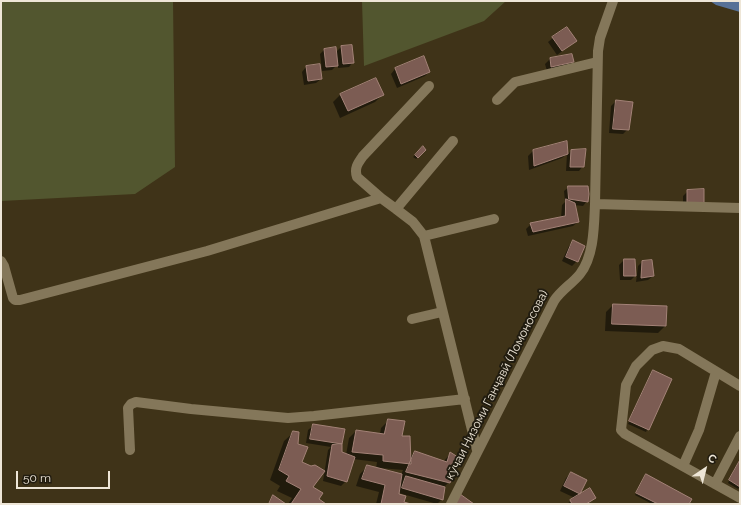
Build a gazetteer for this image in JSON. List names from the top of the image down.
{
  "streets": {
    "street": ["кӯчаи Низоми Ганҷавӣ (Ломоносова)"]
  },
  "scale_bar": "50 m",
  "north": "top right"
}
